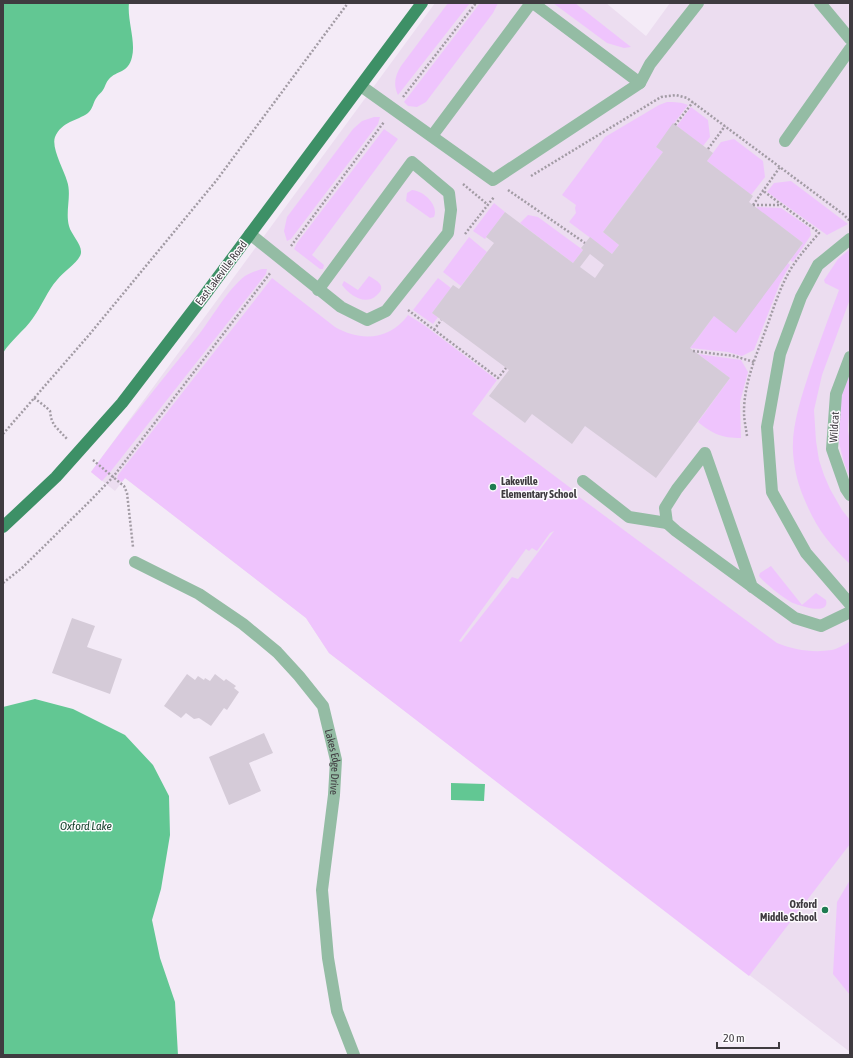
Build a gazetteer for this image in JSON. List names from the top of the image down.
{
  "streets": {
    "main road": ["East Lakeville Road"],
    "street": ["Wildcat", "Lakes Edge Drive"]
  },
  "water": ["Oxford Lake"],
  "places": ["Lakeville Elementary School", "Oxford Middle School"],
  "scale_bar": "20 m"
}
